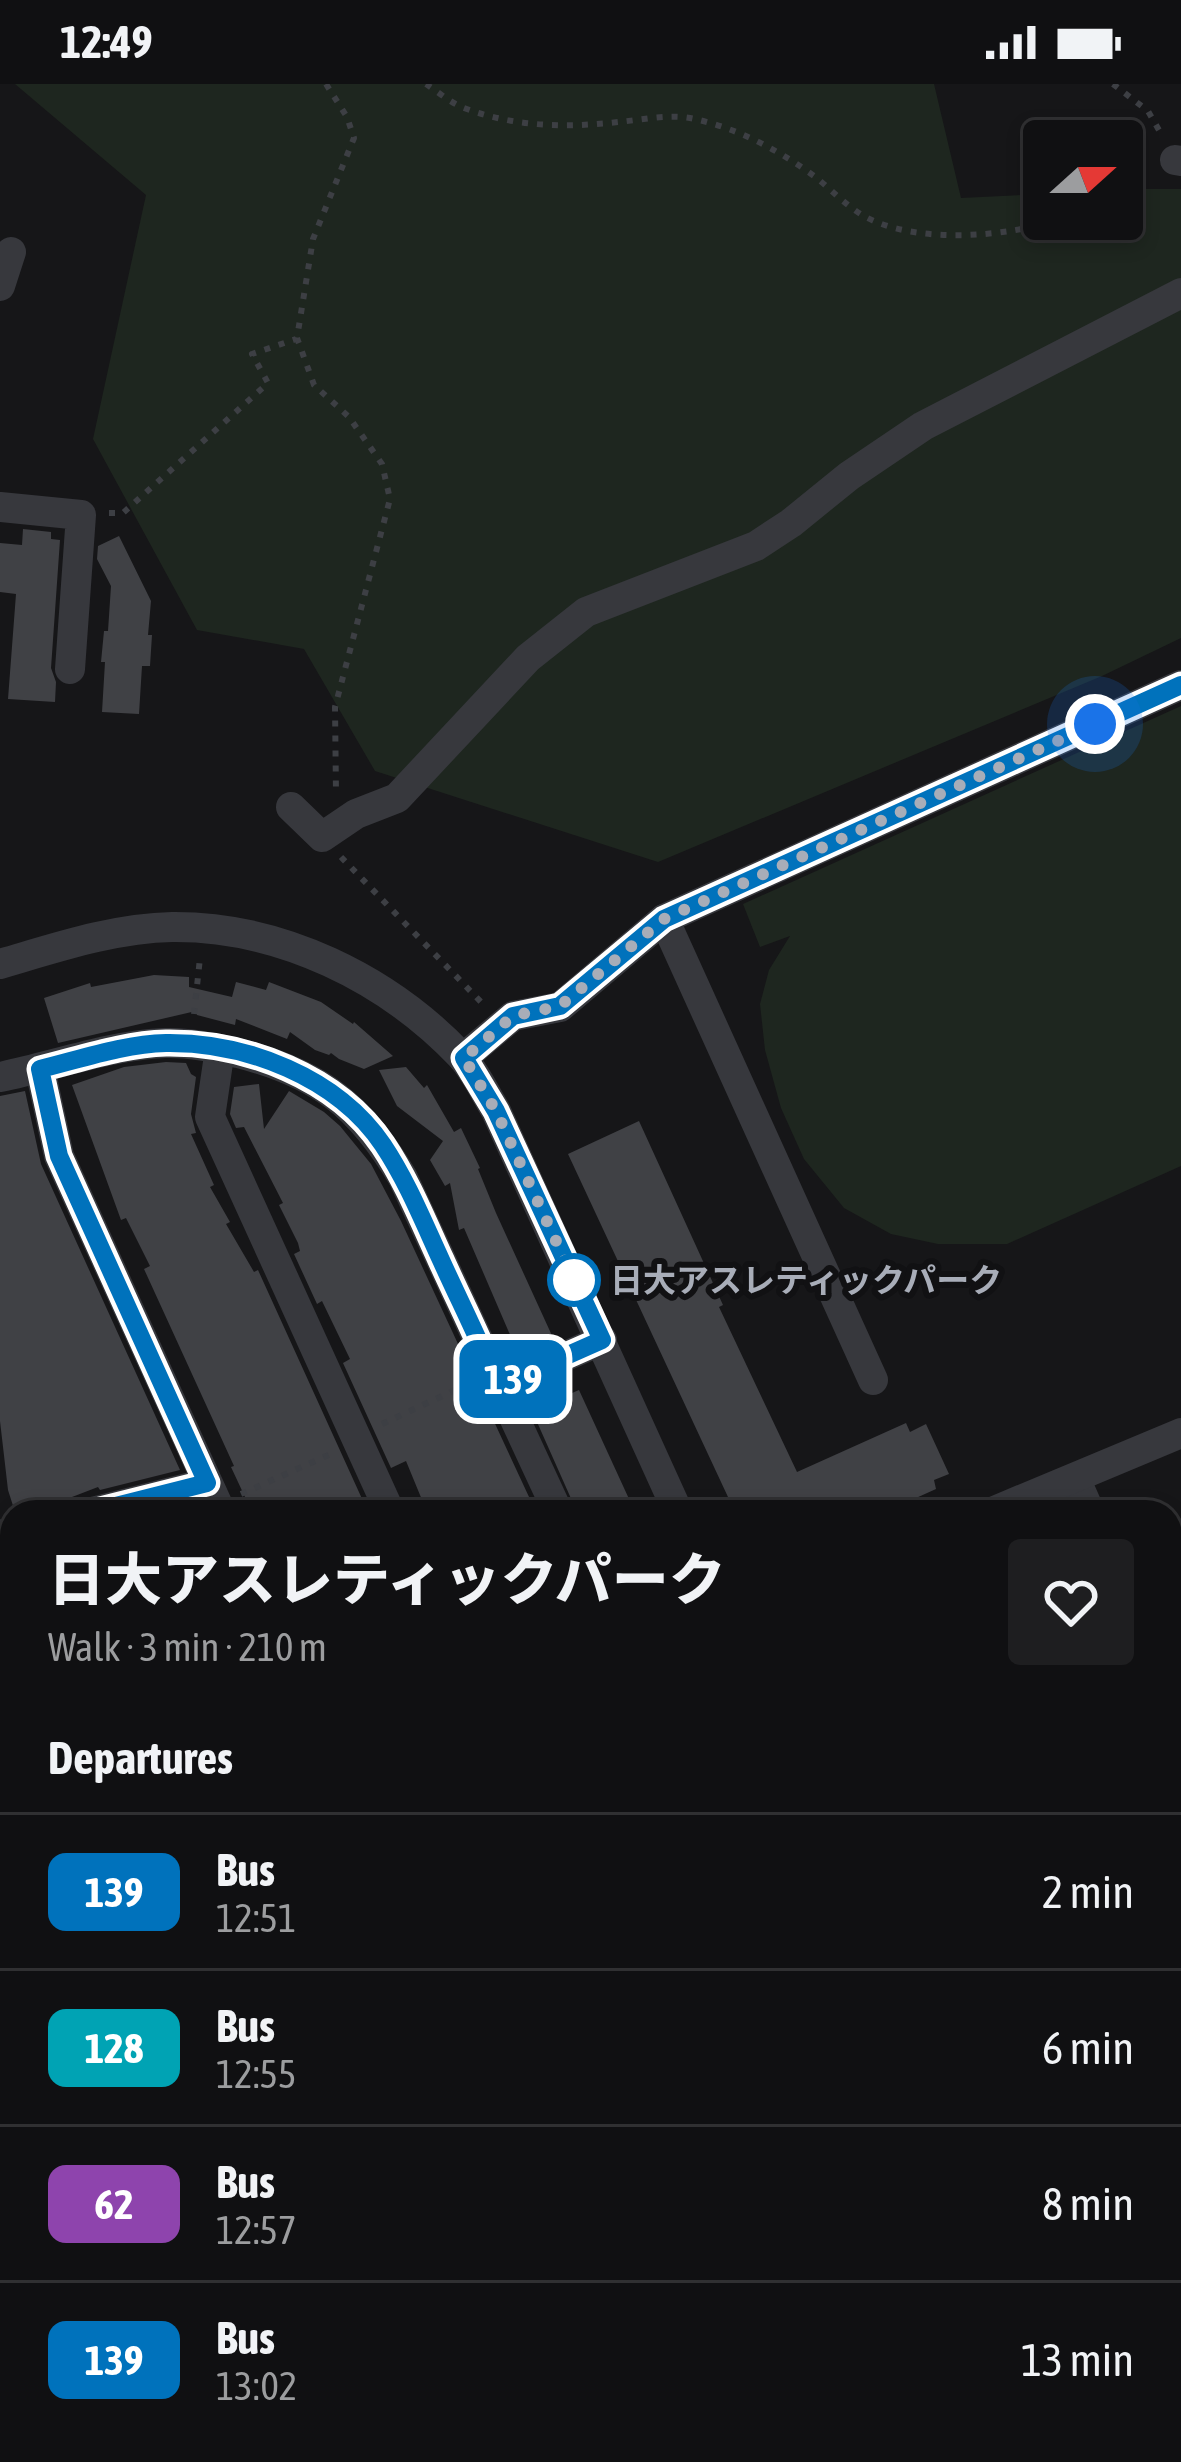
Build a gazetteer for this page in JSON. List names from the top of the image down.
{
  "places": ["日大アスレティックパーク"],
  "lines": ["bus line 139"],
  "north": "right",
  "page": {
    "status": "12:49",
    "on_map": "139",
    "heading": [
      ["日大アスレティックパーク", "Walk · 3 min · 210 m"],
      "Departures"
    ],
    "list": [
      {
        "mark": "139",
        "name": "Bus",
        "note": "12:51",
        "value": "2 min"
      },
      {
        "mark": "128",
        "name": "Bus",
        "note": "12:55",
        "value": "6 min"
      },
      {
        "mark": "62",
        "name": "Bus",
        "note": "12:57",
        "value": "8 min"
      },
      {
        "mark": "139",
        "name": "Bus",
        "note": "13:02",
        "value": "13 min"
      }
    ]
  }
}
